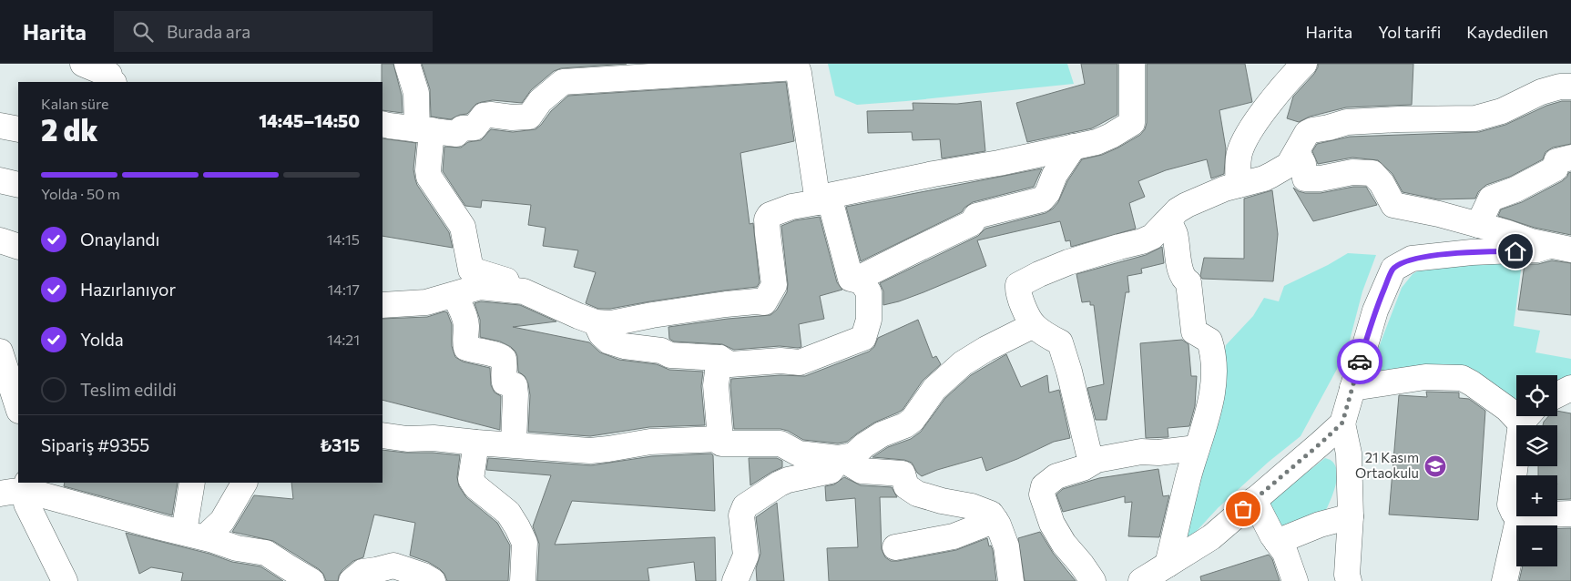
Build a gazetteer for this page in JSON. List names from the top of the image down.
{
  "places": {
    "school or university": ["21 Kasım Ortaokulu"]
  },
  "page": {
    "header": "Harita",
    "search": "Burada ara",
    "nav": ["Harita", "Yol tarifi", "Kaydedilen"],
    "heading": ["2 dk", "Kalan süre", "14:45–14:50"],
    "panel": ["Sipariş #9355", "₺315"],
    "bar": "Yolda · 50 m",
    "list": [
      ["Onaylandı", "14:15"],
      ["Hazırlanıyor", "14:17"],
      ["Yolda", "14:21"],
      "Teslim edildi"
    ],
    "map_buttons": ["+", "−"]
  }
}
